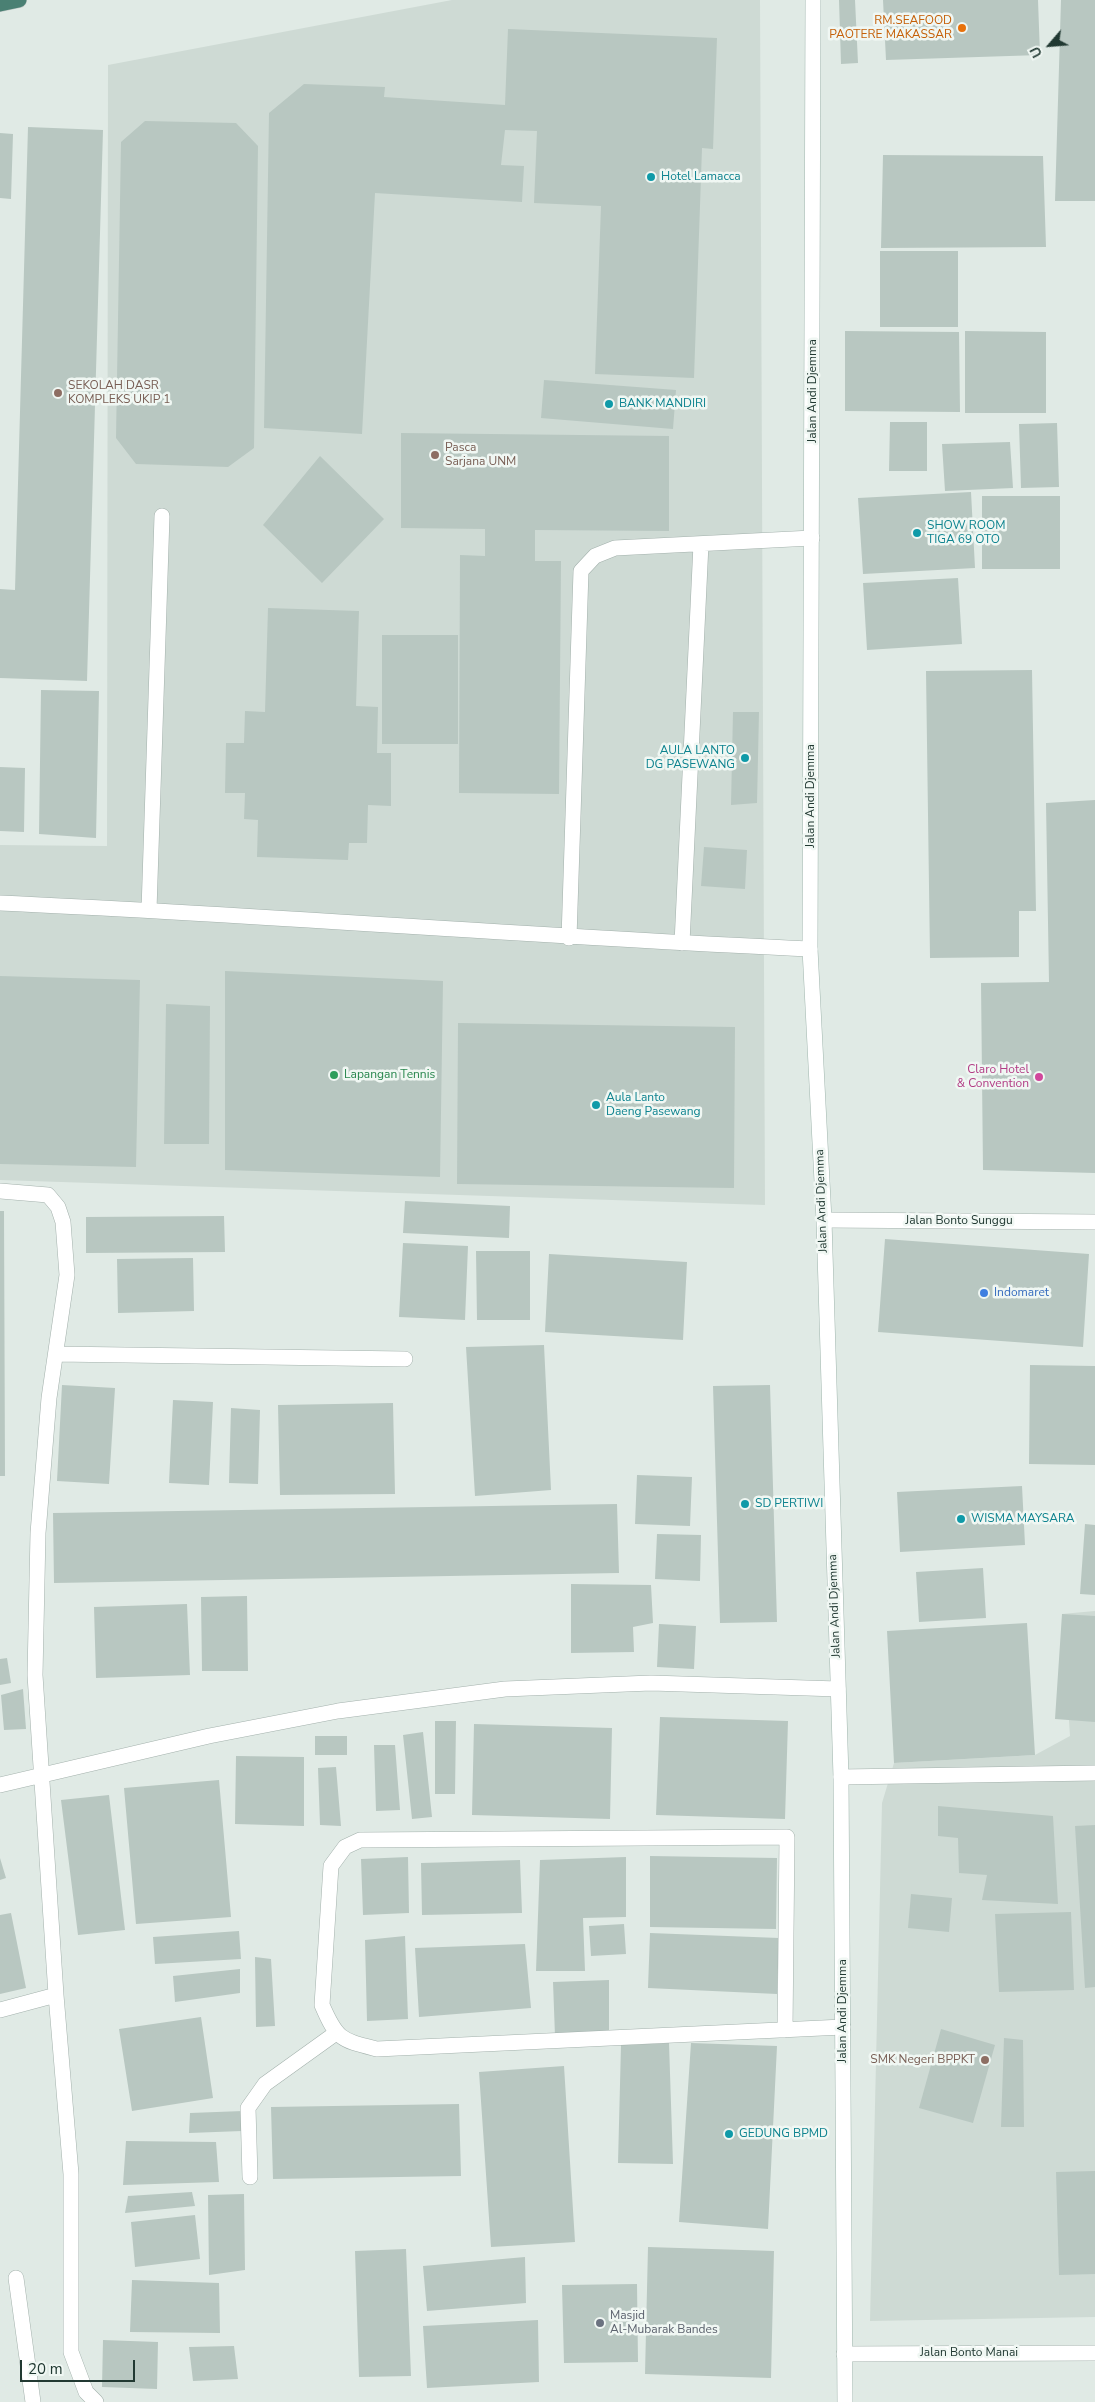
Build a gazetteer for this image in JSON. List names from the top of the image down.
{
  "streets": {
    "street": ["Jalan Andi Djemma", "Jalan Bonto Sunggu", "Jalan Bonto Manai"]
  },
  "crossings": [
    ["Jalan Andi Djemma", "Jalan Bonto Sunggu"],
    ["Jalan Andi Djemma", "Jalan Bonto Manai"]
  ],
  "places": [
    "RM.SEAFOOD PAOTERE MAKASSAR",
    "Hotel Lamacca",
    "SEKOLAH DASR KOMPLEKS UKIP 1",
    "BANK MANDIRI",
    "Pasca Sarjana UNM",
    "SHOW ROOM TIGA 69 OTO",
    "AULA LANTO DG PASEWANG",
    "Lapangan Tennis",
    "Claro Hotel & Convention",
    "Aula Lanto Daeng Pasewang",
    "Indomaret",
    "SD PERTIWI",
    "WISMA MAYSARA",
    "SMK Negeri BPPKT",
    "GEDUNG BPMD",
    "Masjid Al-Mubarak Bandes"
  ],
  "scale_bar": "20 m",
  "north": "bottom left"
}
